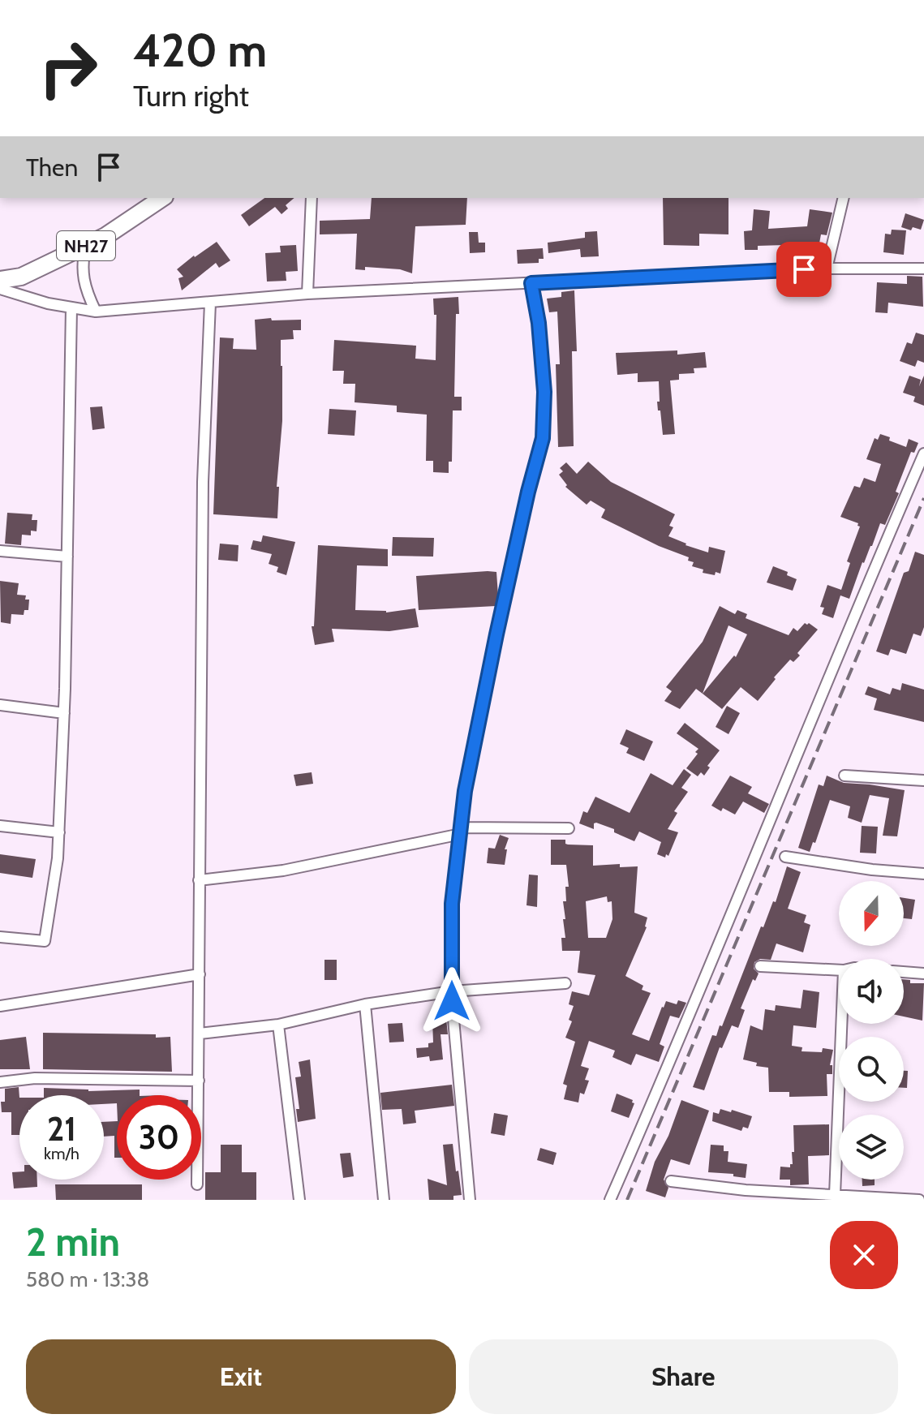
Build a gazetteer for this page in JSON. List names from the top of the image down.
{
  "streets": {
    "highway": ["NH27"]
  },
  "north": "bottom",
  "page": {
    "turn": ["420 m", "Turn right"],
    "then": "Then",
    "speed": "21 km/h",
    "limit": "30",
    "heading": ["2 min", "580 m · 13:38"],
    "buttons": ["Exit", "Share"]
  }
}
